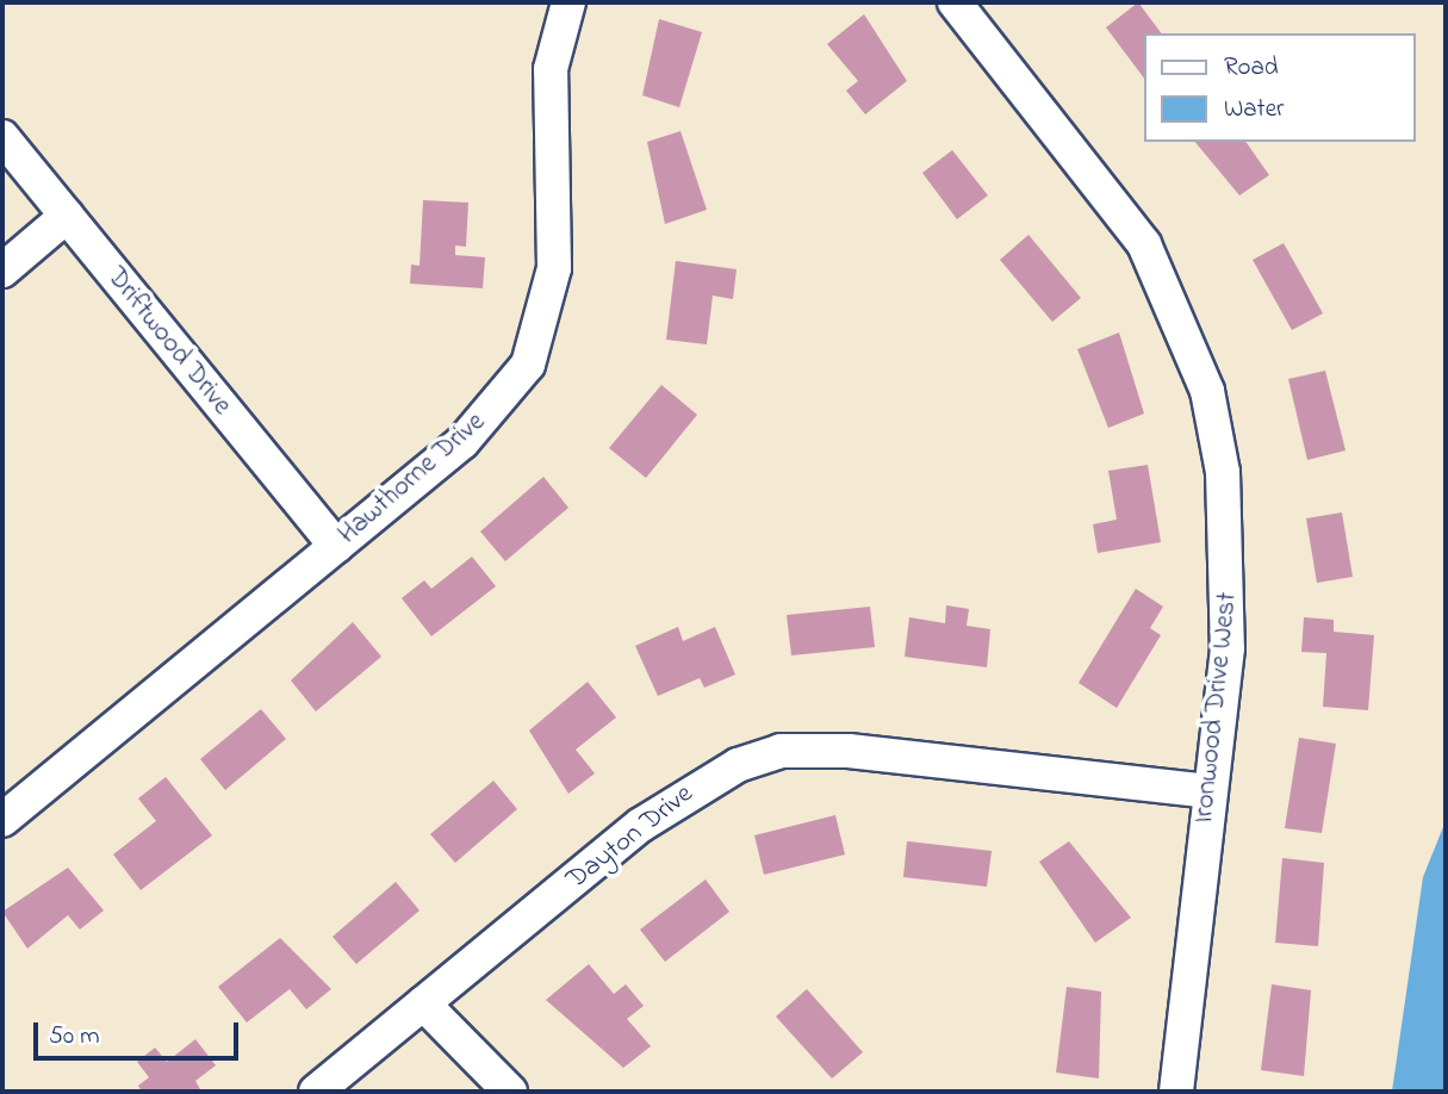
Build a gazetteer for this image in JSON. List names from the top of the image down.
{
  "streets": {
    "street": [
      "Driftwood Drive",
      "Hawthorne Drive",
      "Ironwood Drive West",
      "Dayton Drive"
    ]
  },
  "crossings": [
    ["Driftwood Drive", "Hawthorne Drive"],
    ["Ironwood Drive West", "Dayton Drive"]
  ],
  "legend": ["Road", "Water"],
  "scale_bar": "50 m"
}
